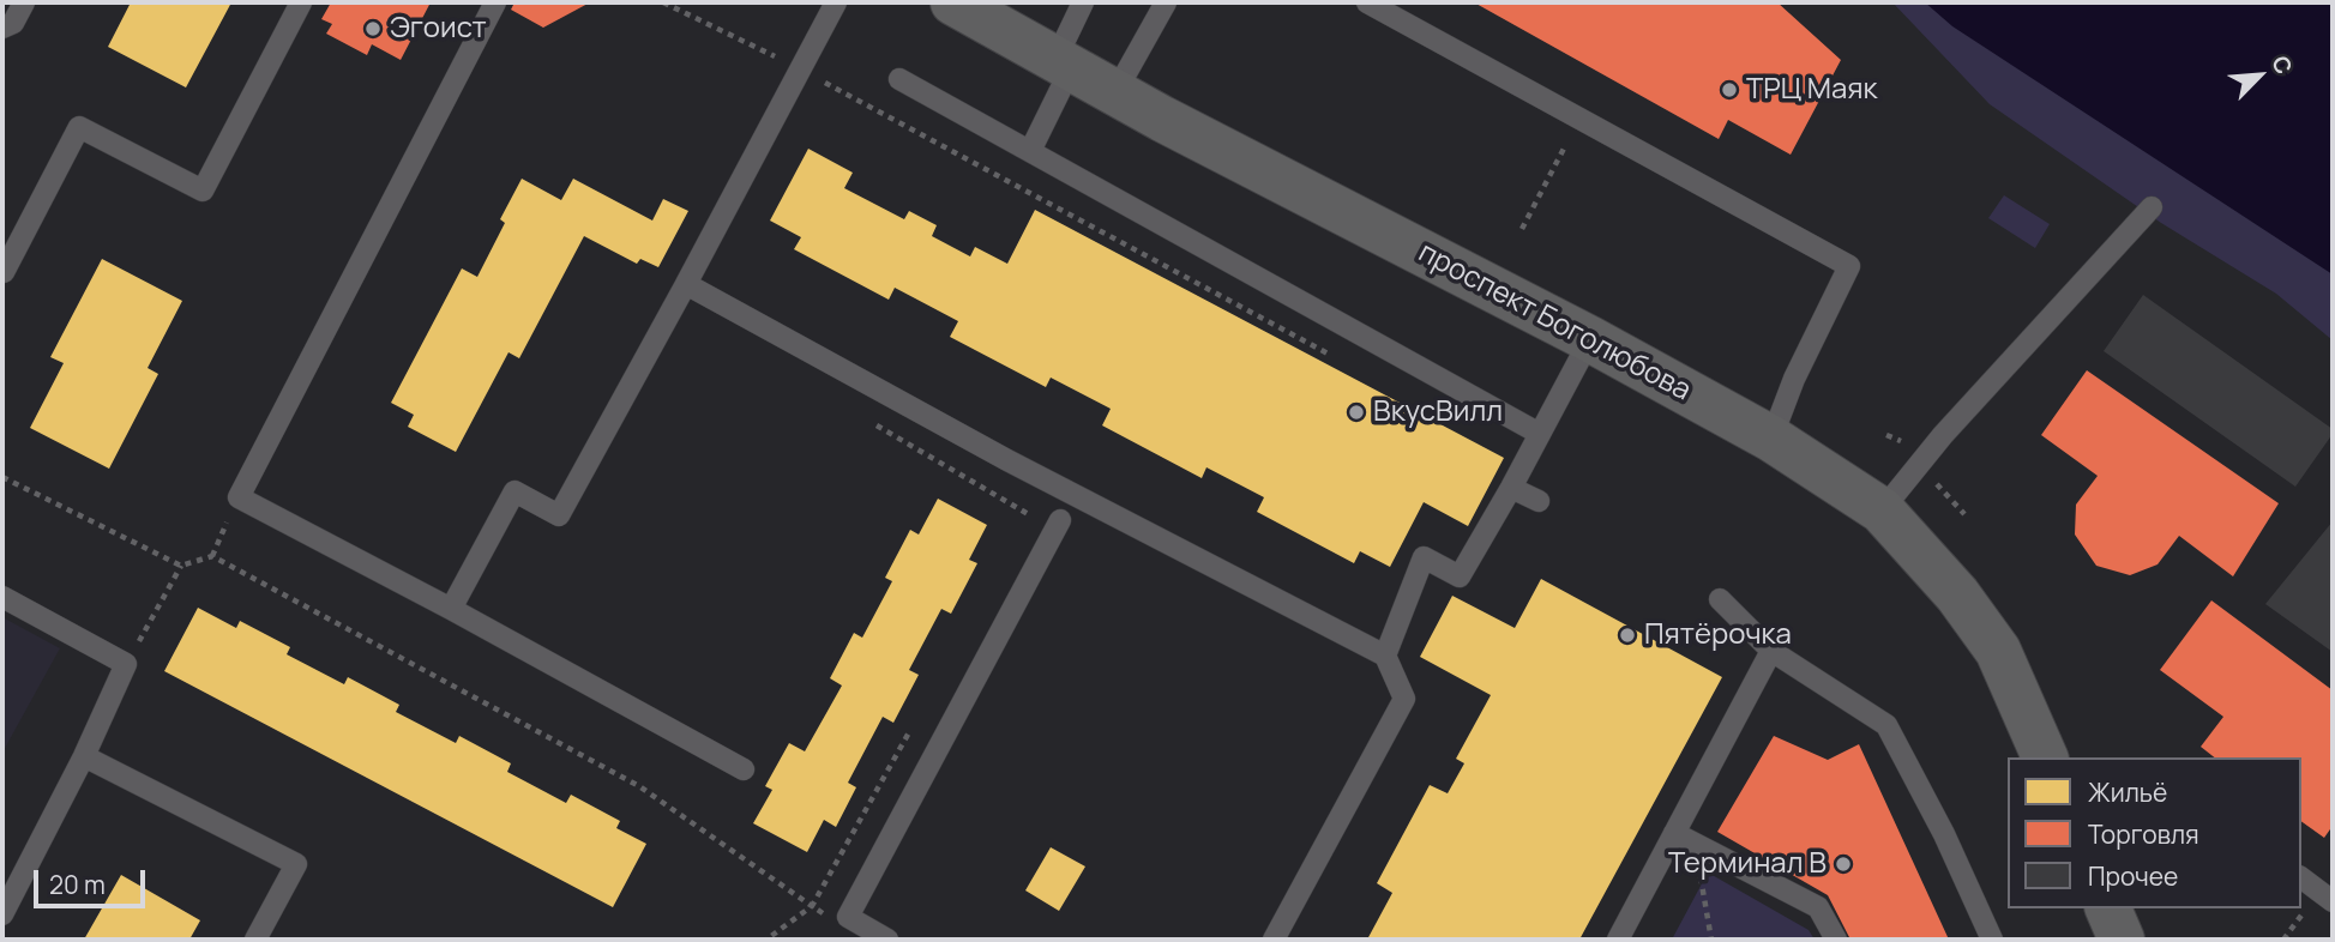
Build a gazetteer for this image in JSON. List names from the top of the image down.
{
  "streets": {
    "main road": ["проспект Боголюбова"]
  },
  "places": [
    "Эгоист",
    "ТРЦ Маяк",
    "ВкусВилл",
    "Пятёрочка",
    "Терминал B"
  ],
  "legend": ["Жильё", "Торговля", "Прочее"],
  "scale_bar": "20 m",
  "north": "top right"
}
